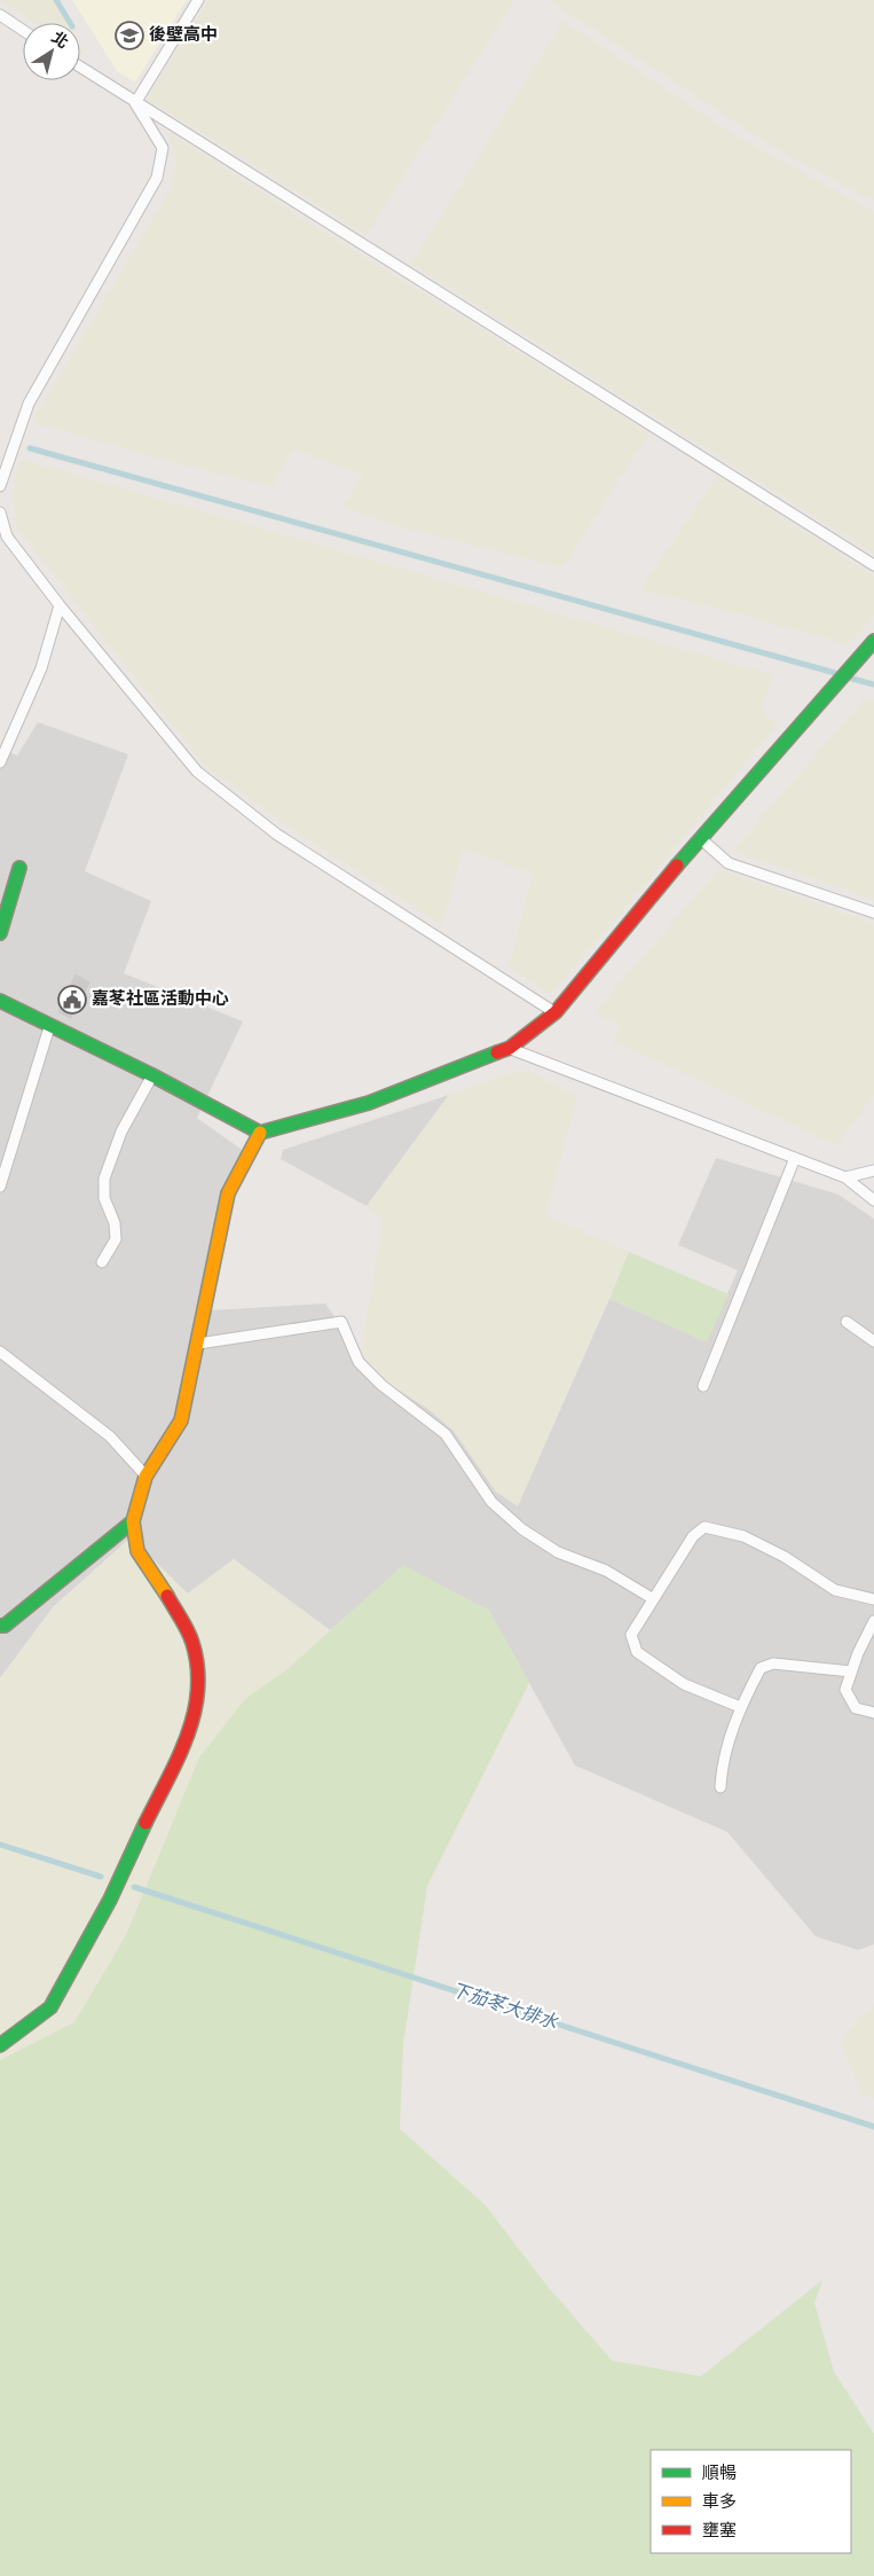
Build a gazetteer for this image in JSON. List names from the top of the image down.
{
  "water": ["下茄苳大排水"],
  "places": {
    "school or university": ["後壁高中"],
    "public building": ["嘉苳社區活動中心"]
  },
  "legend": ["順暢", "車多", "壅塞"],
  "north": "top right"
}
